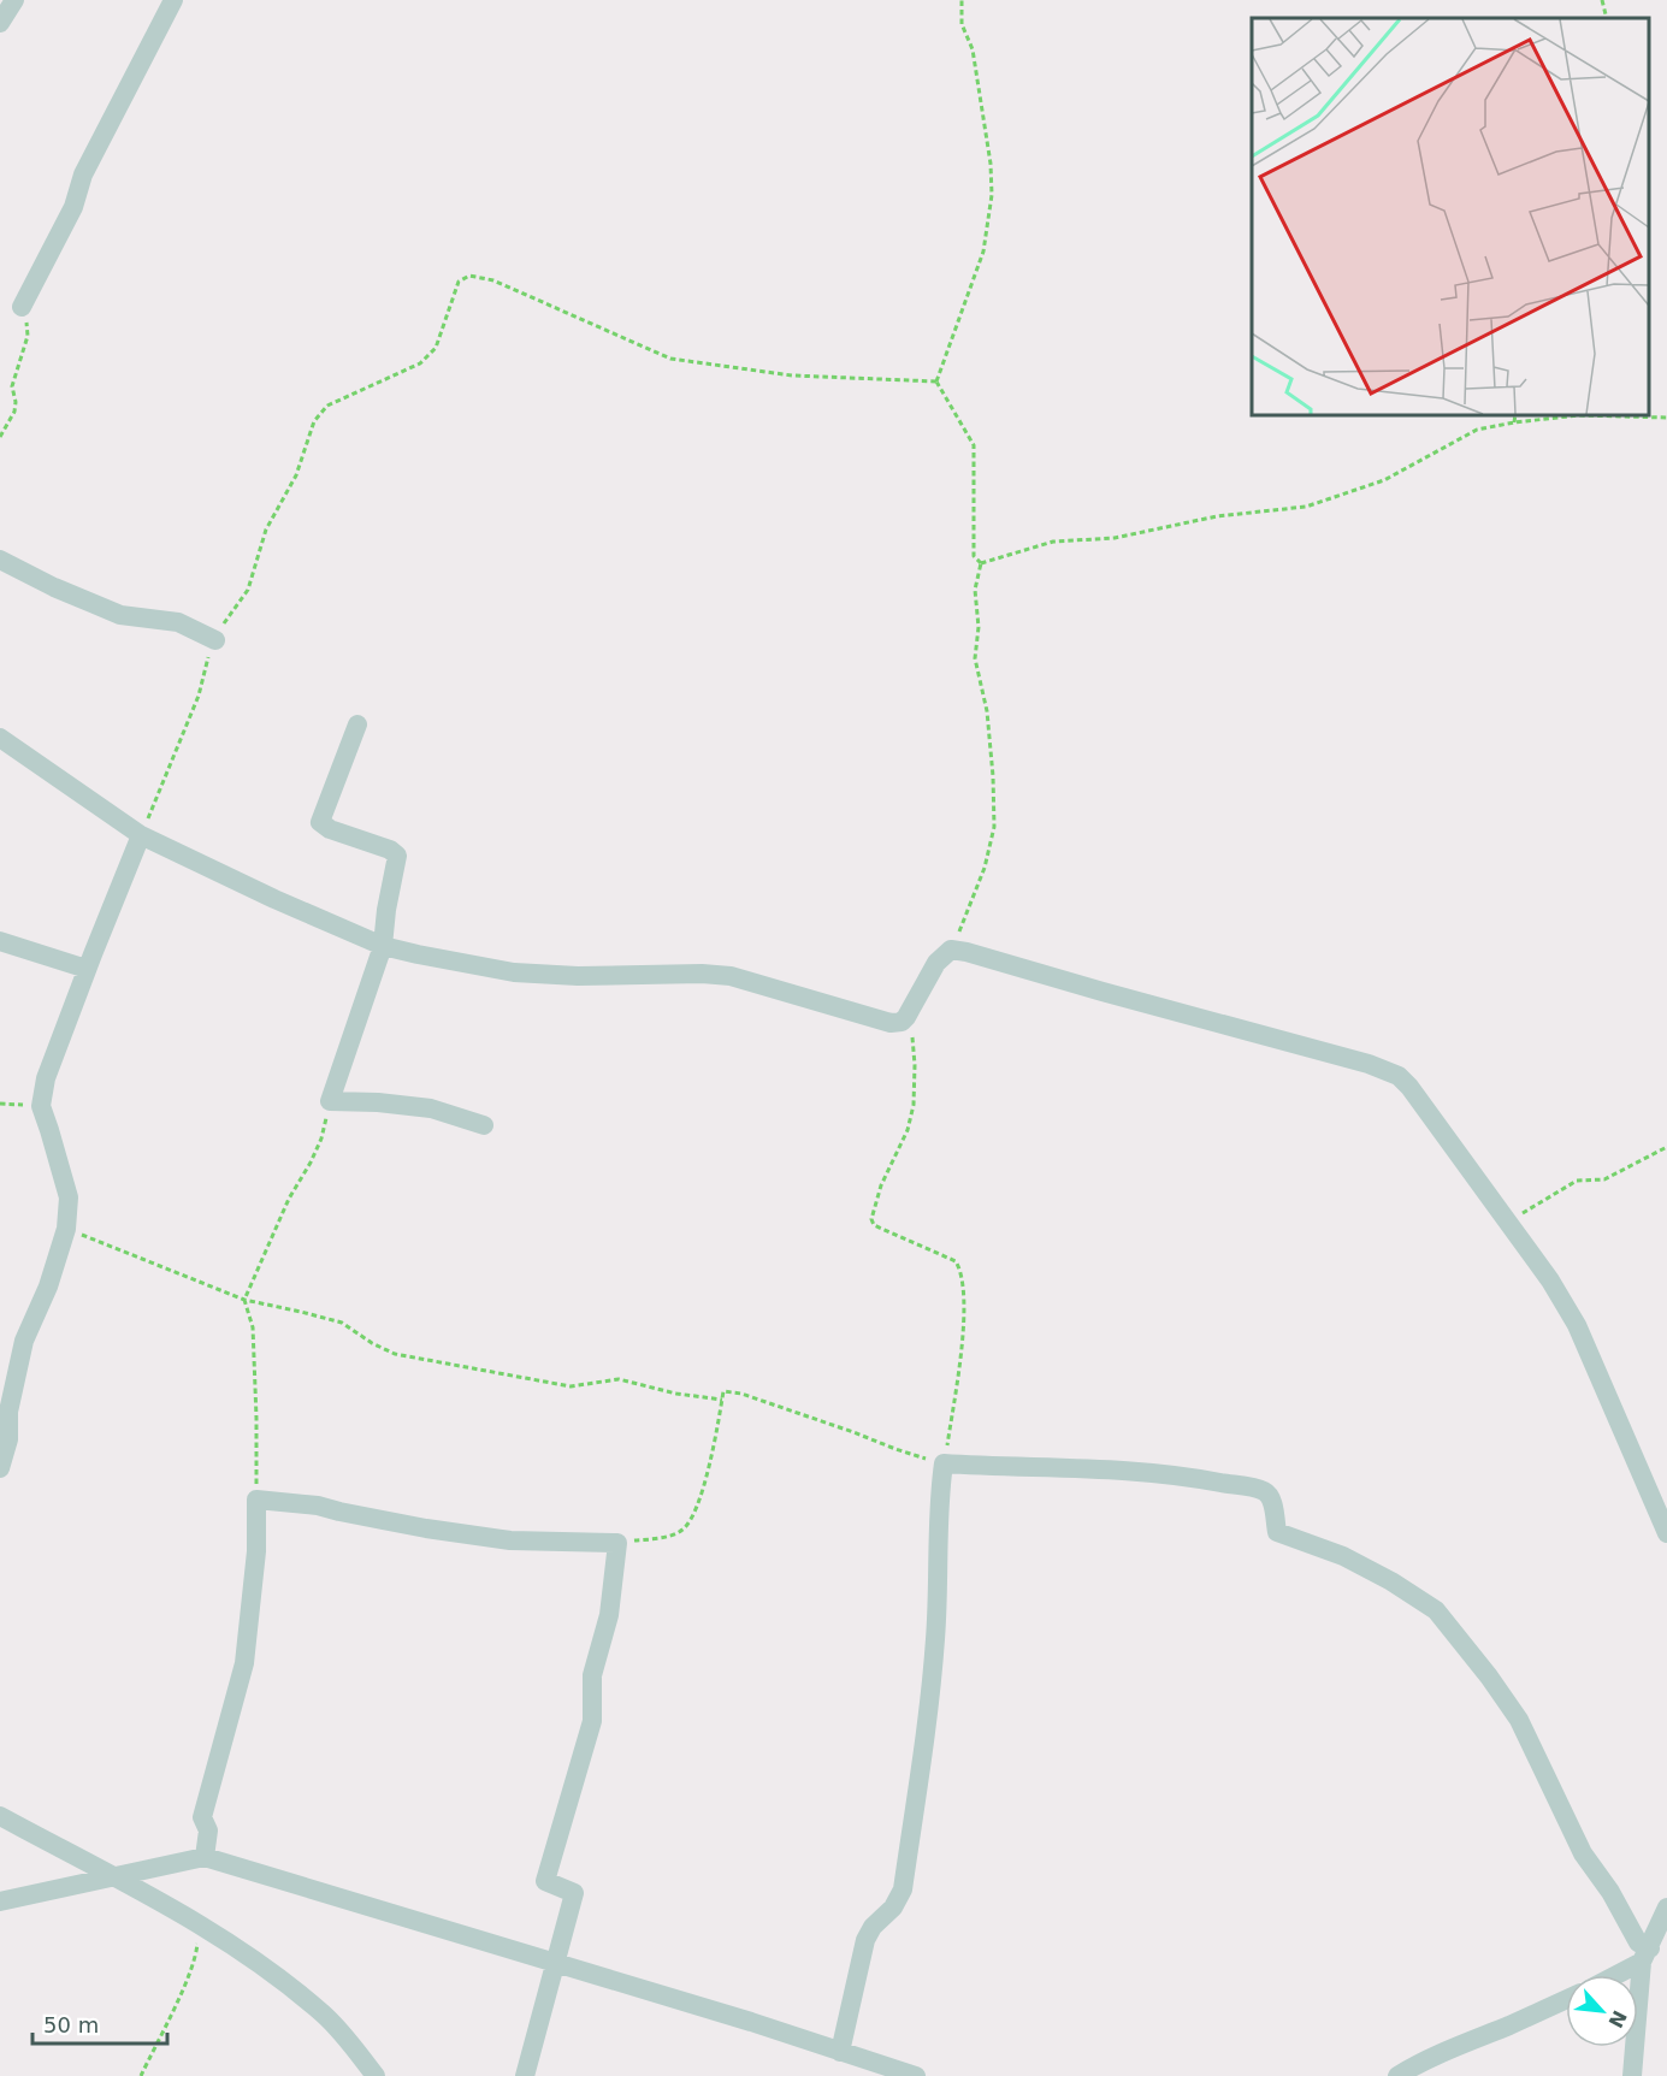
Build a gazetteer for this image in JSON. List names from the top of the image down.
{
  "scale_bar": "50 m",
  "north": "bottom right"
}
